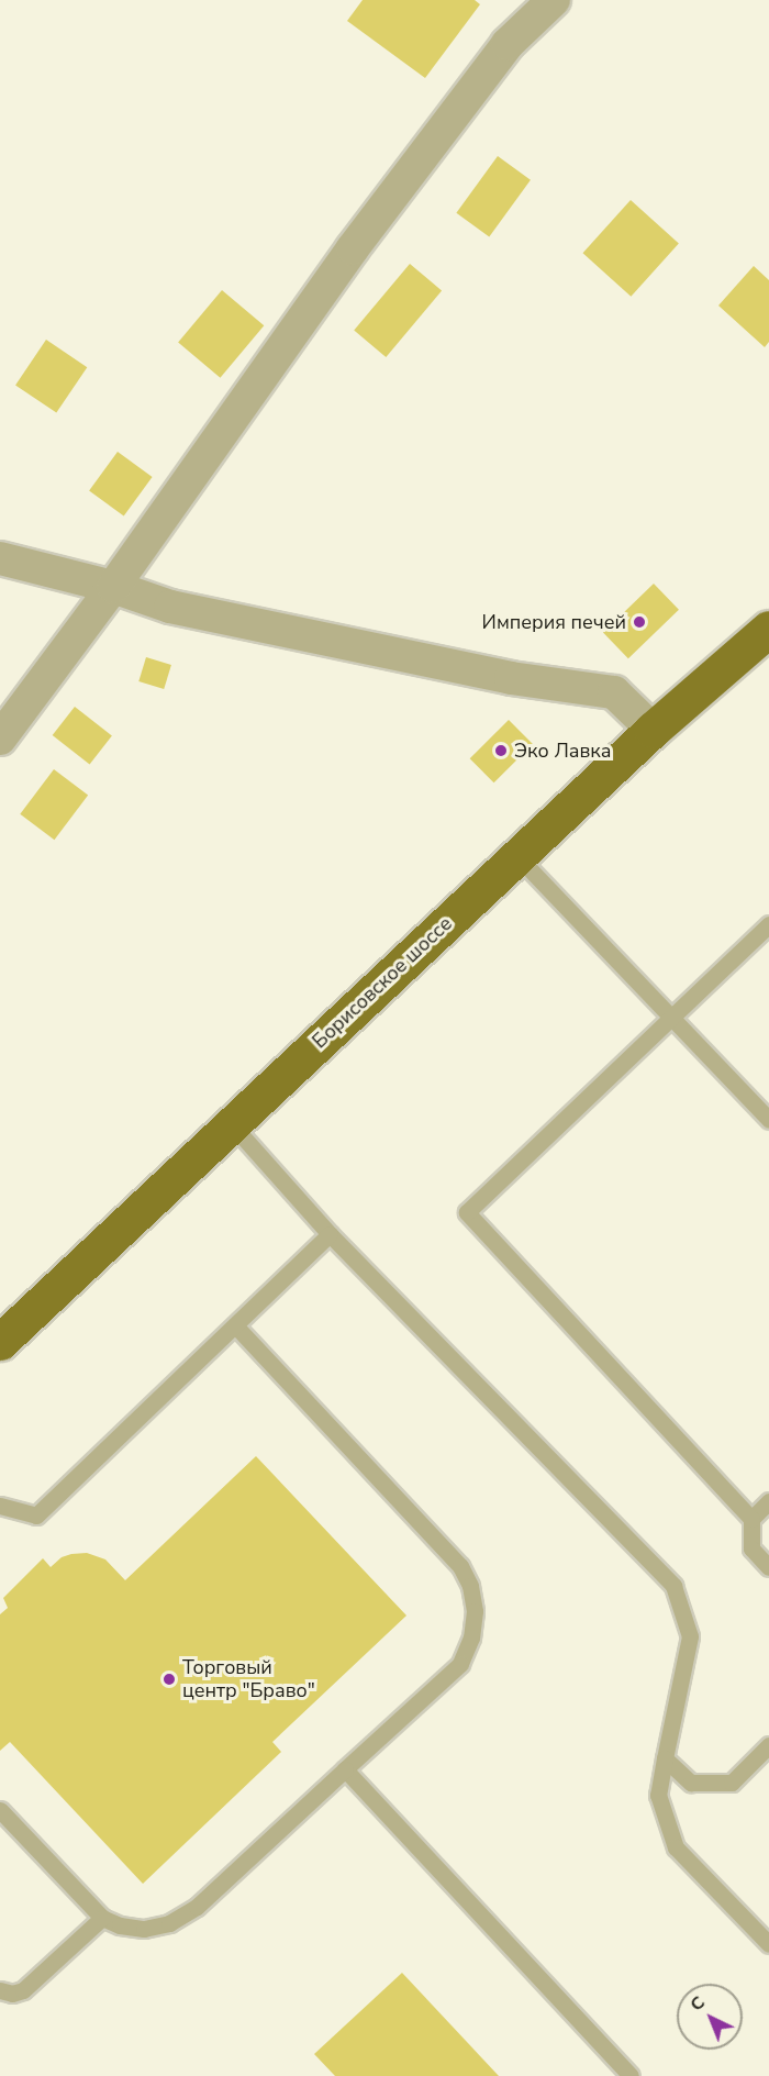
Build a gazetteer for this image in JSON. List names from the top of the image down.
{
  "streets": {
    "main road": ["Борисовское шоссе"]
  },
  "places": ["Империя печей", "Эко Лавка", "Торговый центр \"Браво\""],
  "north": "top left"
}
